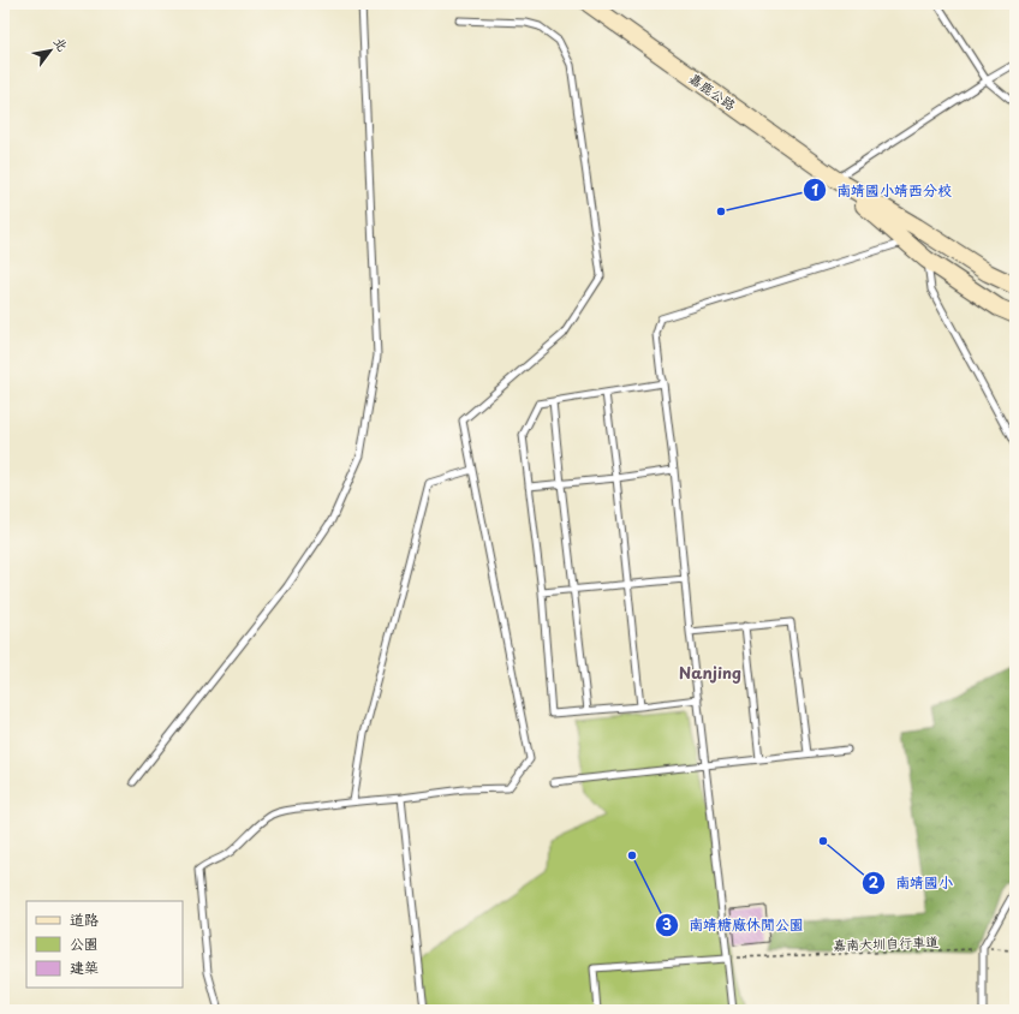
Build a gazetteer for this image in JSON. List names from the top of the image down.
{
  "streets": {
    "main road": ["嘉鹿公路"],
    "path": ["嘉南大圳自行車道"]
  },
  "districts": ["Nanjing"],
  "places": ["南靖國小靖西分校", "南靖國小", "南靖糖廠休閒公園"],
  "legend": ["道路", "公園", "建築"],
  "north": "top right"
}
